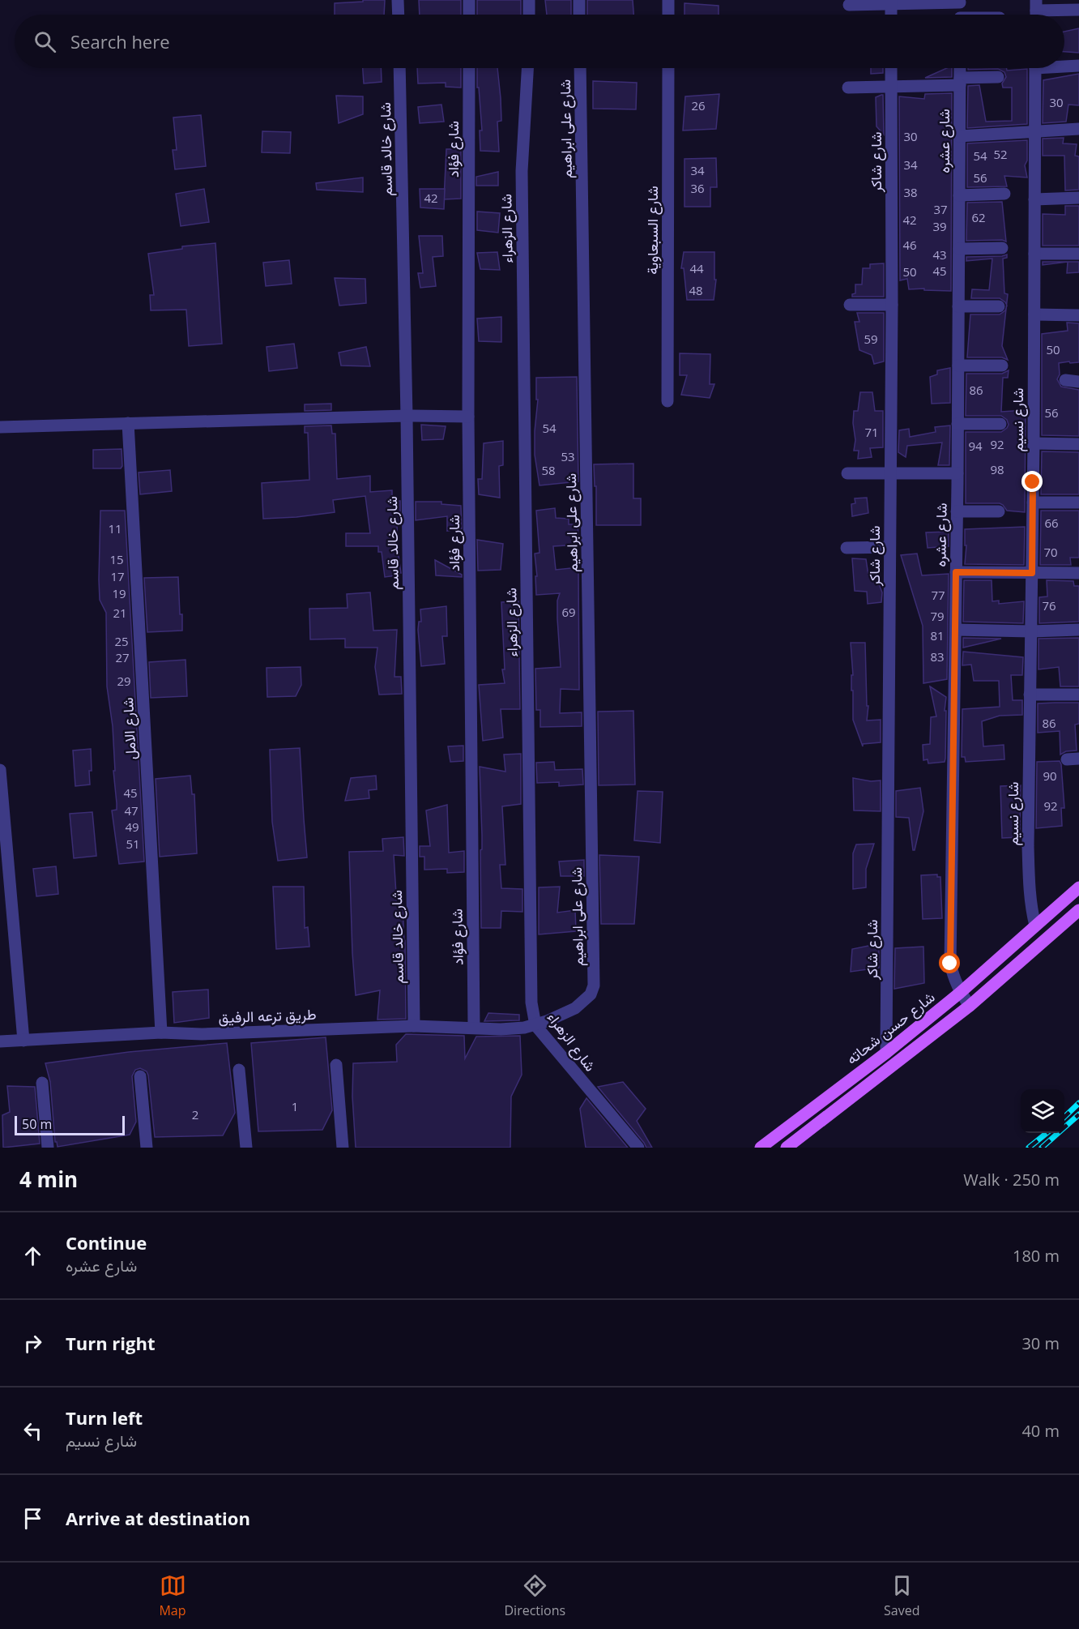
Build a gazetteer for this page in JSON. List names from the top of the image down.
{
  "streets": {
    "main road": ["شارع حسن شحاته"],
    "street": [
      "شارع على ابراهيم",
      "شارع عشره",
      "شارع خالد قاسم",
      "شارع فؤاد",
      "شارع شاكر",
      "شارع الزهراء",
      "شارع السبعاوية",
      "شارع نسيم",
      "شارع الامل",
      "طريق ترعه الرفيق"
    ]
  },
  "crossings": [
    ["شارع على ابراهيم", "طريق ترعه الرفيق"],
    ["شارع عشره", "شارع حسن شحاته"],
    ["شارع خالد قاسم", "طريق ترعه الرفيق"],
    ["شارع فؤاد", "طريق ترعه الرفيق"],
    ["شارع شاكر", "شارع حسن شحاته"],
    ["شارع الزهراء", "طريق ترعه الرفيق"],
    ["شارع نسيم", "شارع حسن شحاته"],
    ["شارع الامل", "طريق ترعه الرفيق"]
  ],
  "house_numbers": [
    "30",
    "26",
    "30",
    "52",
    "54",
    "34",
    "34",
    "56",
    "36",
    "38",
    "42",
    "37",
    "62",
    "42",
    "39",
    "46",
    "43",
    "44",
    "45",
    "50",
    "48",
    "59",
    "50",
    "86",
    "56",
    "54",
    "71",
    "92",
    "94",
    "53",
    "98",
    "58",
    "66",
    "11",
    "70",
    "15",
    "17",
    "19",
    "77",
    "76",
    "69",
    "21",
    "79",
    "81",
    "25",
    "83",
    "27",
    "29",
    "86",
    "90",
    "45",
    "92",
    "47",
    "49",
    "51",
    "1",
    "2"
  ],
  "scale_bar": "50 m",
  "page": {
    "search": "Search here",
    "scale": "50 m",
    "heading": ["4 min", "Walk · 250 m"],
    "list": [
      ["Continue", "شارع عشره", "180 m"],
      ["Turn right", "30 m"],
      ["Turn left", "شارع نسيم", "40 m"],
      "Arrive at destination"
    ],
    "nav": ["Map", "Directions", "Saved"]
  }
}
